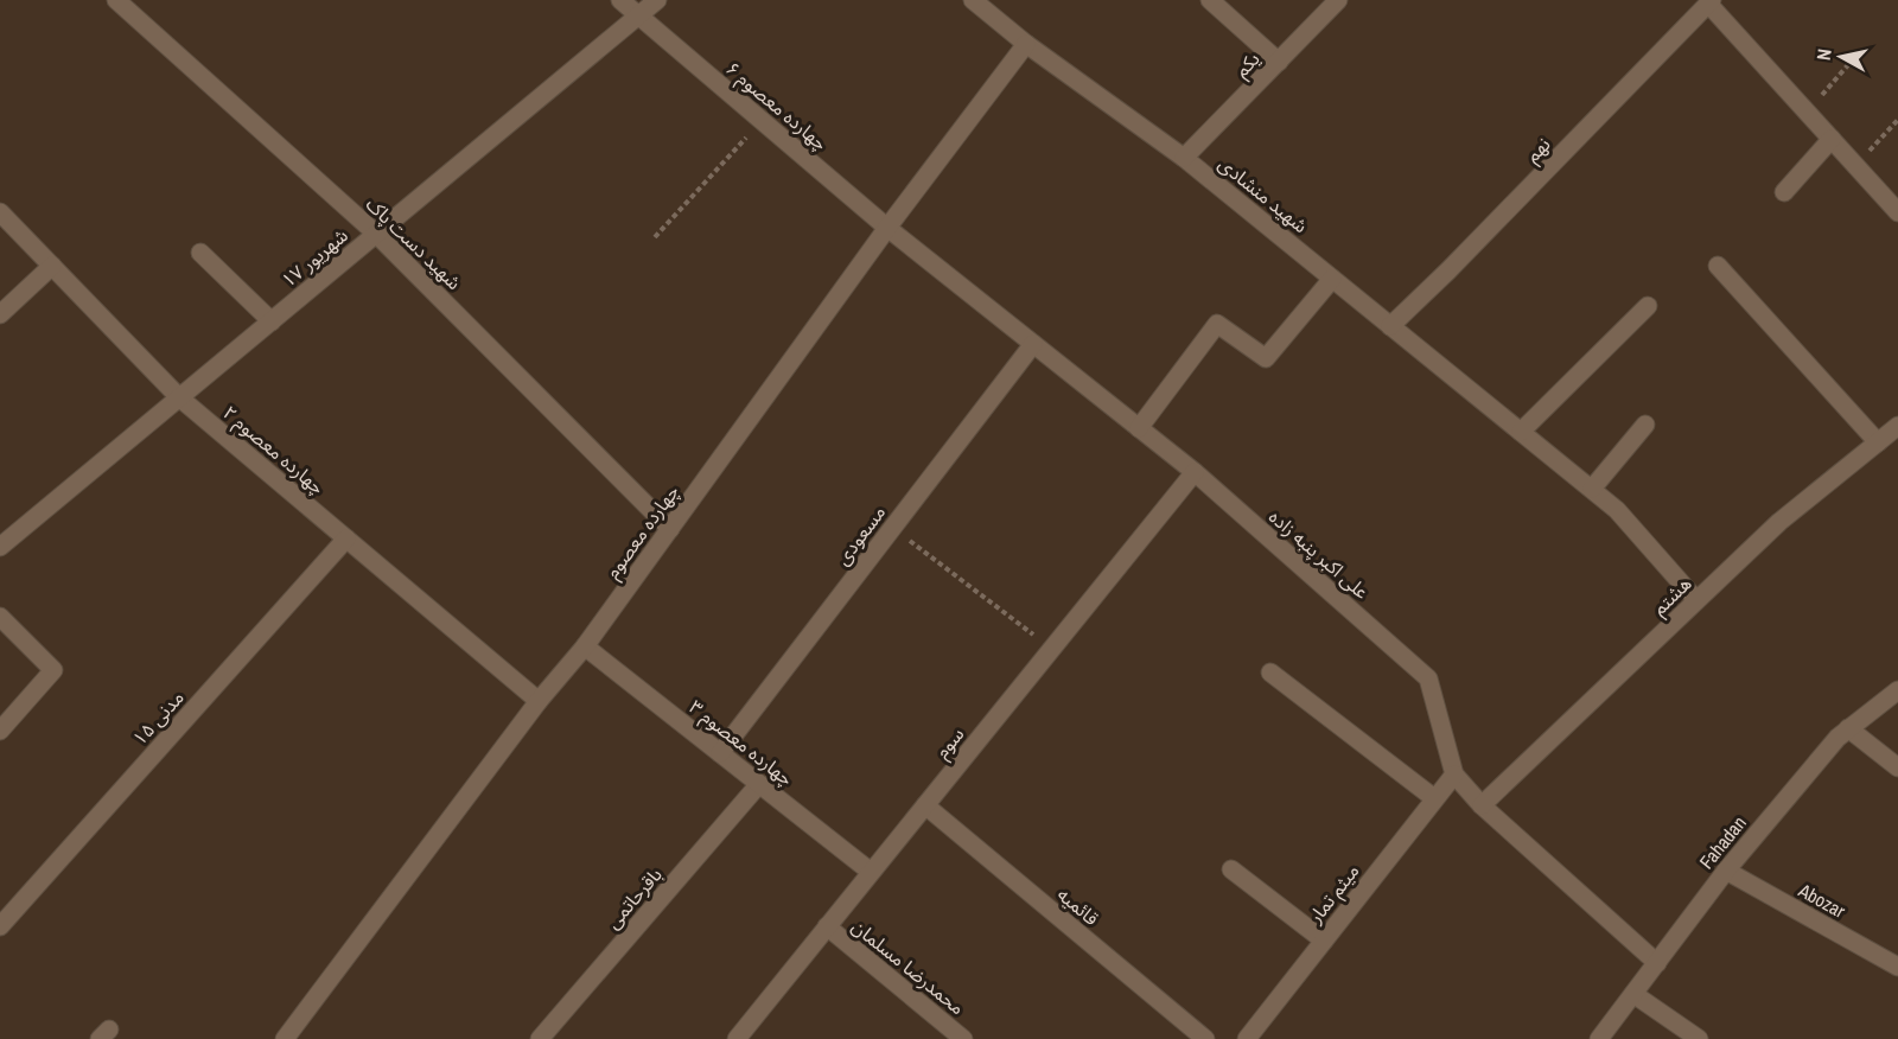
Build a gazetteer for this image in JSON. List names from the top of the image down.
{
  "streets": {
    "street": [
      "یکم",
      "چهارده معصوم ۶",
      "نهم",
      "شهید منشادی",
      "شهید دست پاک",
      "۱۷ شهریور",
      "چهارده معصوم ۲",
      "چهارده معصوم",
      "مسعودی",
      "علی اکبر پنبه زاده",
      "هشتم",
      "مدنی ۱۵",
      "چهارده معصوم ۳",
      "سوم",
      "Fahadan",
      "میثم تمار",
      "باقرحاتمی",
      "Abozar",
      "قائمیه",
      "محمدرضا مسلمان"
    ]
  },
  "crossings": [
    ["یکم", "شهید منشادی"],
    ["چهارده معصوم ۶", "۱۷ شهریور"],
    ["چهارده معصوم ۶", "چهارده معصوم"],
    ["چهارده معصوم ۶", "علی اکبر پنبه زاده"],
    ["نهم", "شهید منشادی"],
    ["شهید منشادی", "چهارده معصوم"],
    ["شهید منشادی", "هشتم"],
    ["شهید دست پاک", "۱۷ شهریور"],
    ["شهید دست پاک", "چهارده معصوم"],
    ["۱۷ شهریور", "چهارده معصوم ۲"],
    ["چهارده معصوم ۲", "چهارده معصوم"],
    ["چهارده معصوم ۲", "مدنی ۱۵"],
    ["چهارده معصوم", "علی اکبر پنبه زاده"],
    ["چهارده معصوم", "چهارده معصوم ۳"],
    ["مسعودی", "علی اکبر پنبه زاده"],
    ["مسعودی", "چهارده معصوم ۳"],
    ["علی اکبر پنبه زاده", "هشتم"],
    ["علی اکبر پنبه زاده", "سوم"],
    ["علی اکبر پنبه زاده", "Fahadan"],
    ["علی اکبر پنبه زاده", "میثم تمار"],
    ["چهارده معصوم ۳", "سوم"],
    ["چهارده معصوم ۳", "باقرحاتمی"],
    ["سوم", "قائمیه"],
    ["سوم", "محمدرضا مسلمان"],
    ["Fahadan", "Abozar"]
  ],
  "north": "left"
}
